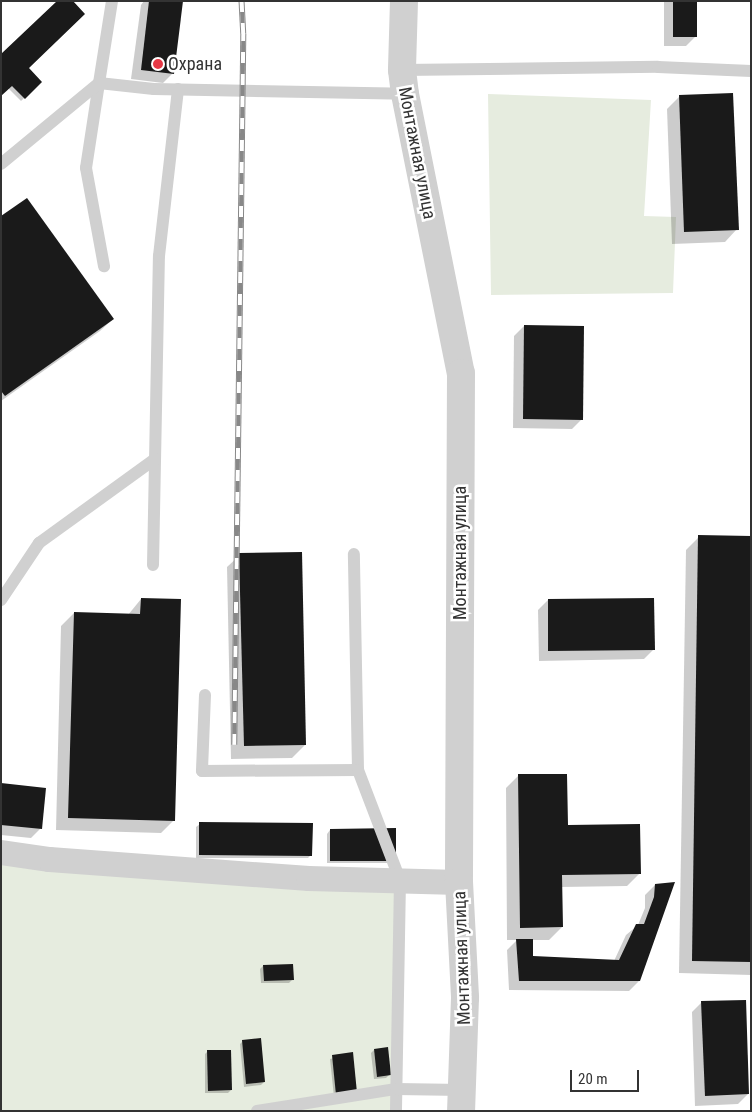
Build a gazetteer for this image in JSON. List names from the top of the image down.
{
  "streets": {
    "street": ["Монтажная улица"]
  },
  "places": ["Охрана"],
  "scale_bar": "20 m"
}
